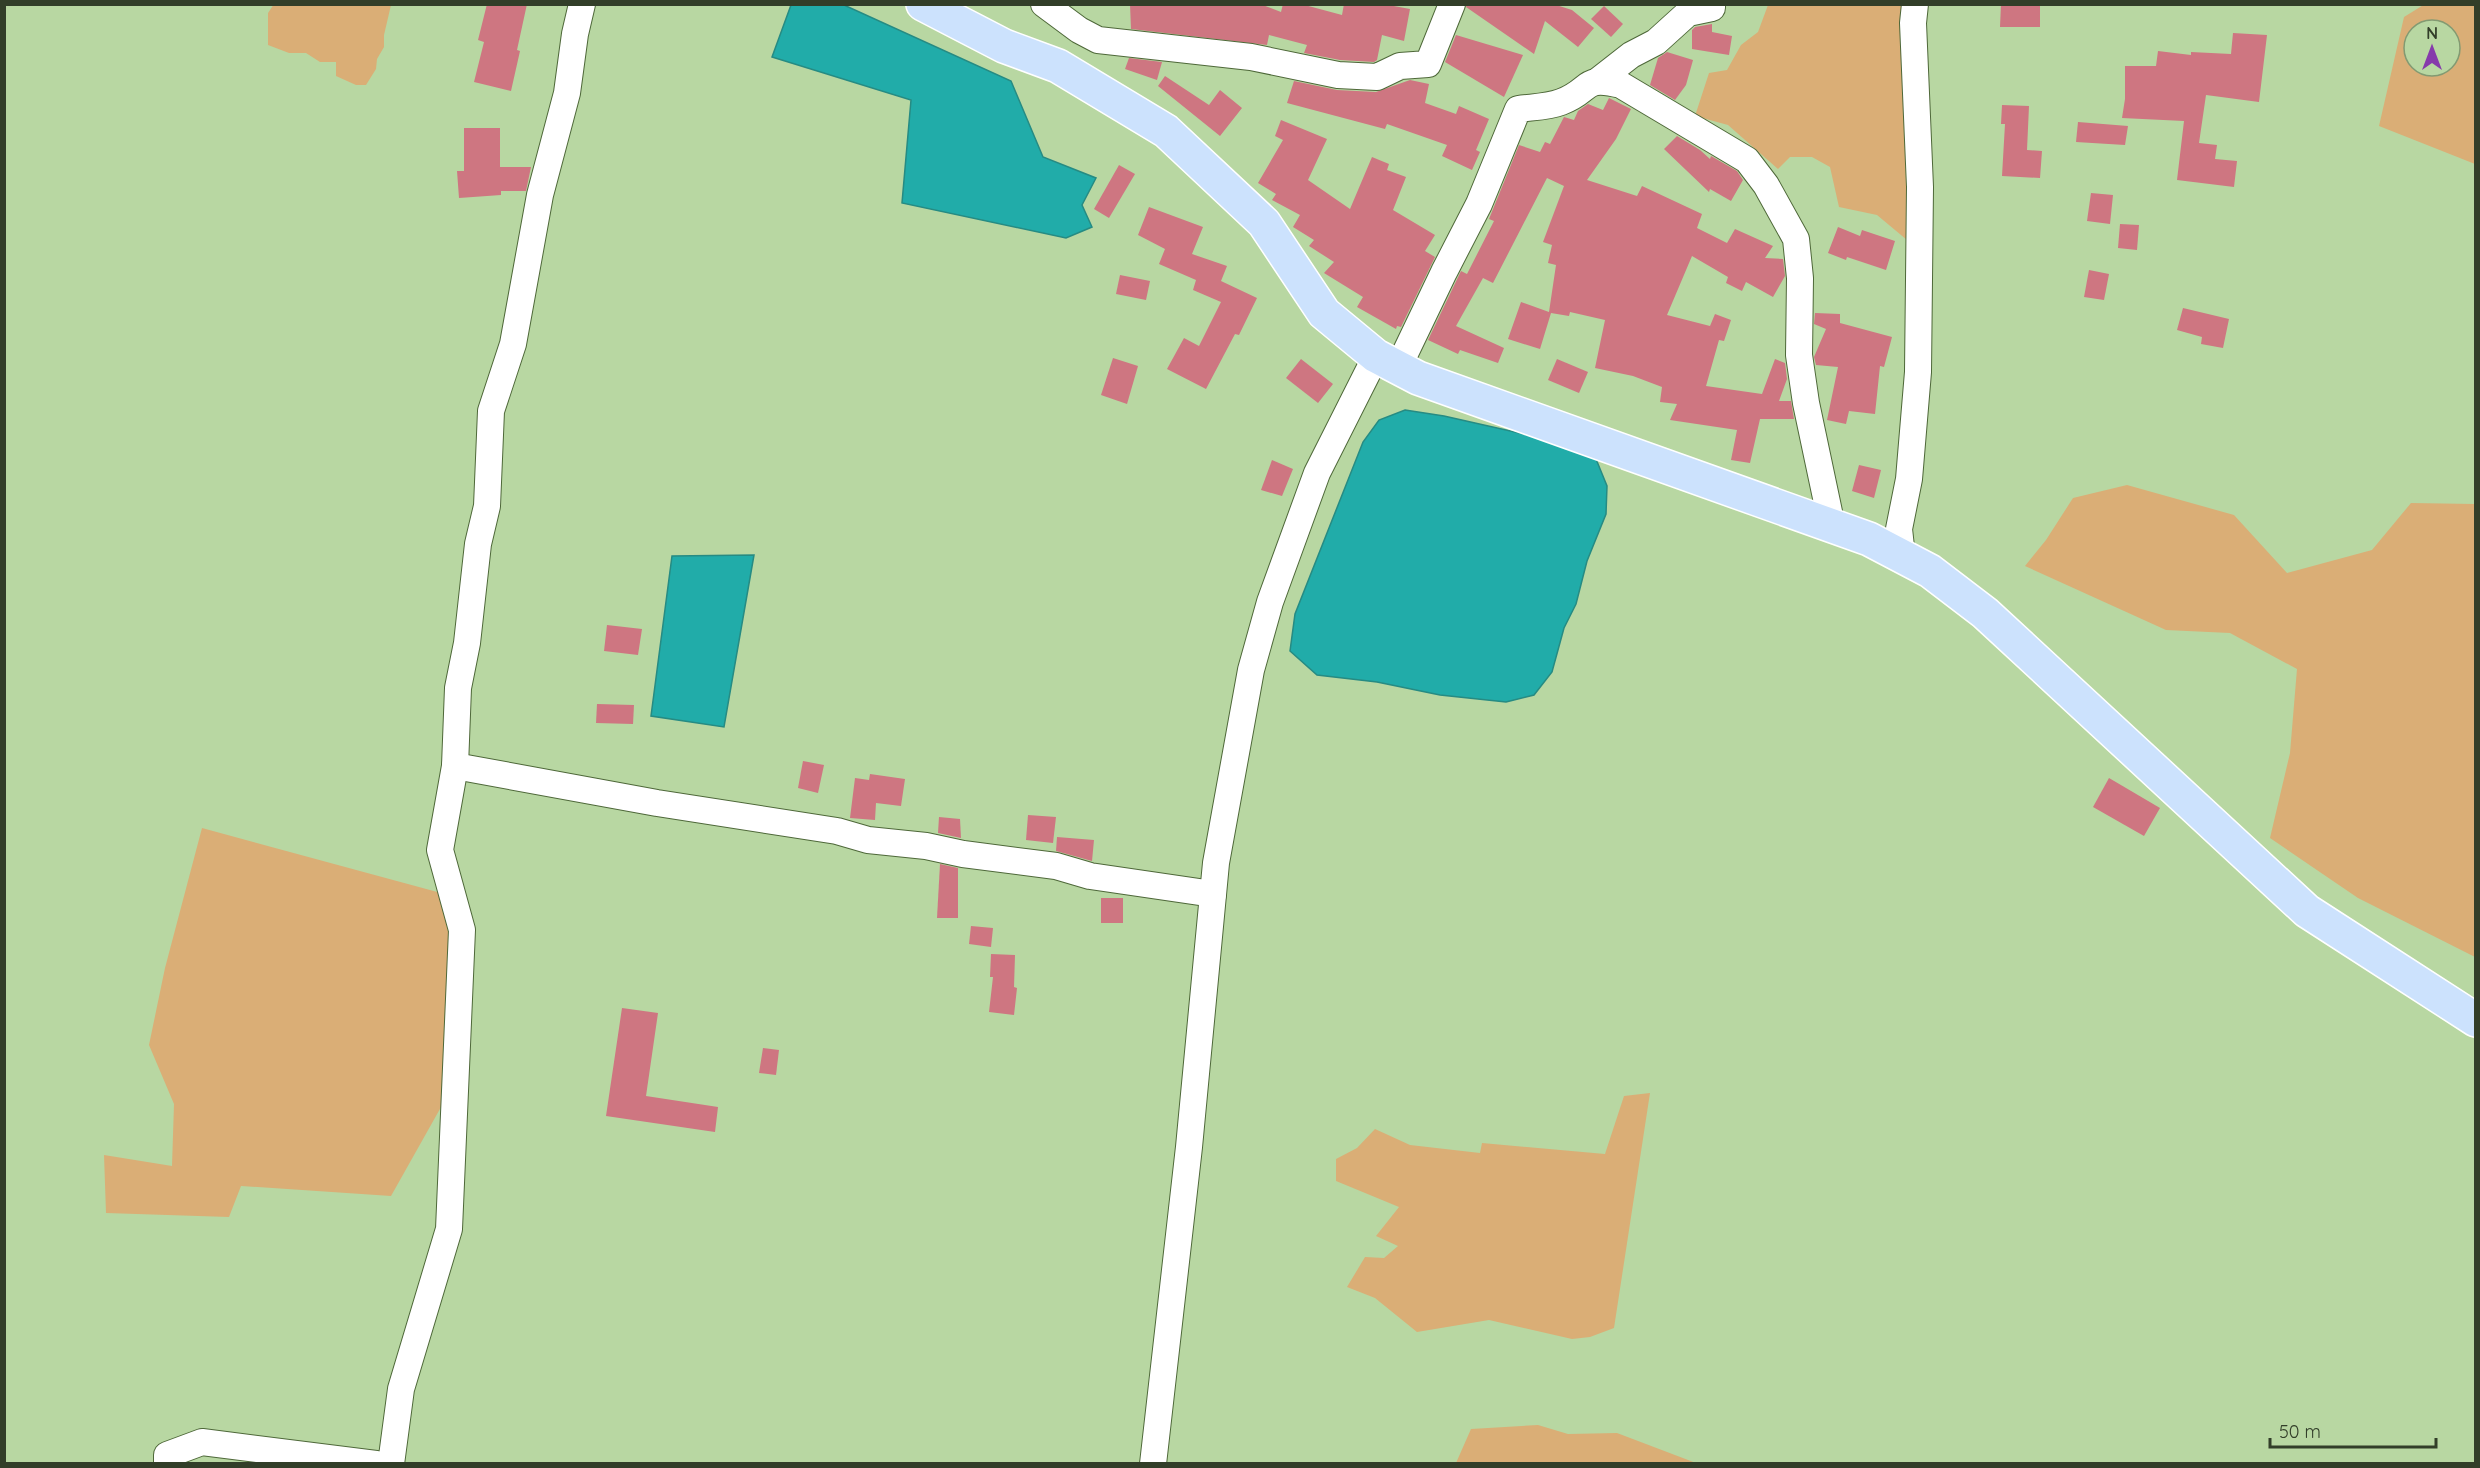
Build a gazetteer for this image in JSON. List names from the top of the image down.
{
  "scale_bar": "50 m",
  "north": "top"
}
